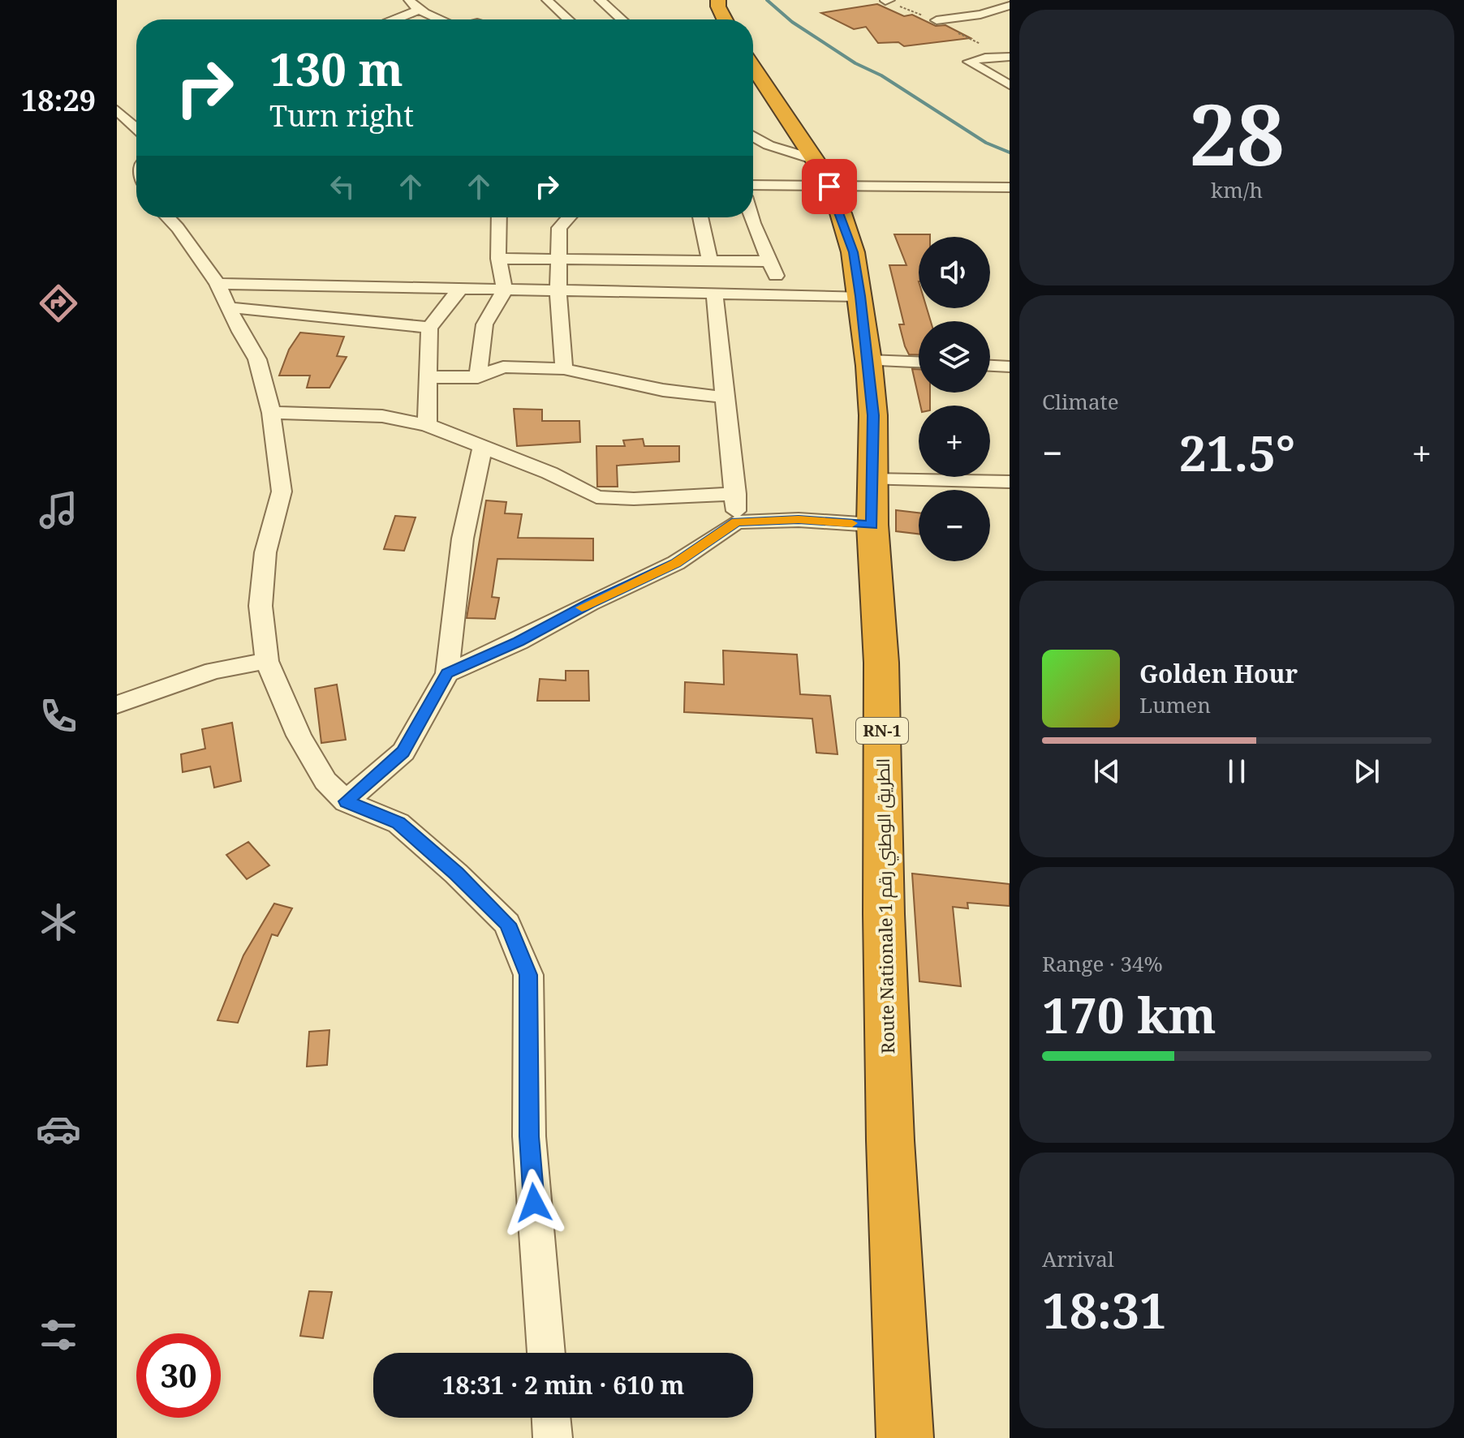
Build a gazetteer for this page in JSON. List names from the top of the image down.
{
  "streets": {
    "highway": ["RN-1", "Route Nationale الطريق الوطني رقم 1"]
  },
  "page": {
    "tabs": "18:29",
    "tile": [
      ["28", "km/h"],
      "Climate",
      ["Range · 34%", "170 km"],
      ["Arrival", "18:31"]
    ],
    "turn": ["130 m", "Turn right"],
    "map_buttons": ["+", "−"],
    "heat": ["−", "21.5°", "+"],
    "song": ["Golden Hour", "Lumen"],
    "limit": "30",
    "trip": "18:31 · 2 min · 610 m"
  }
}
